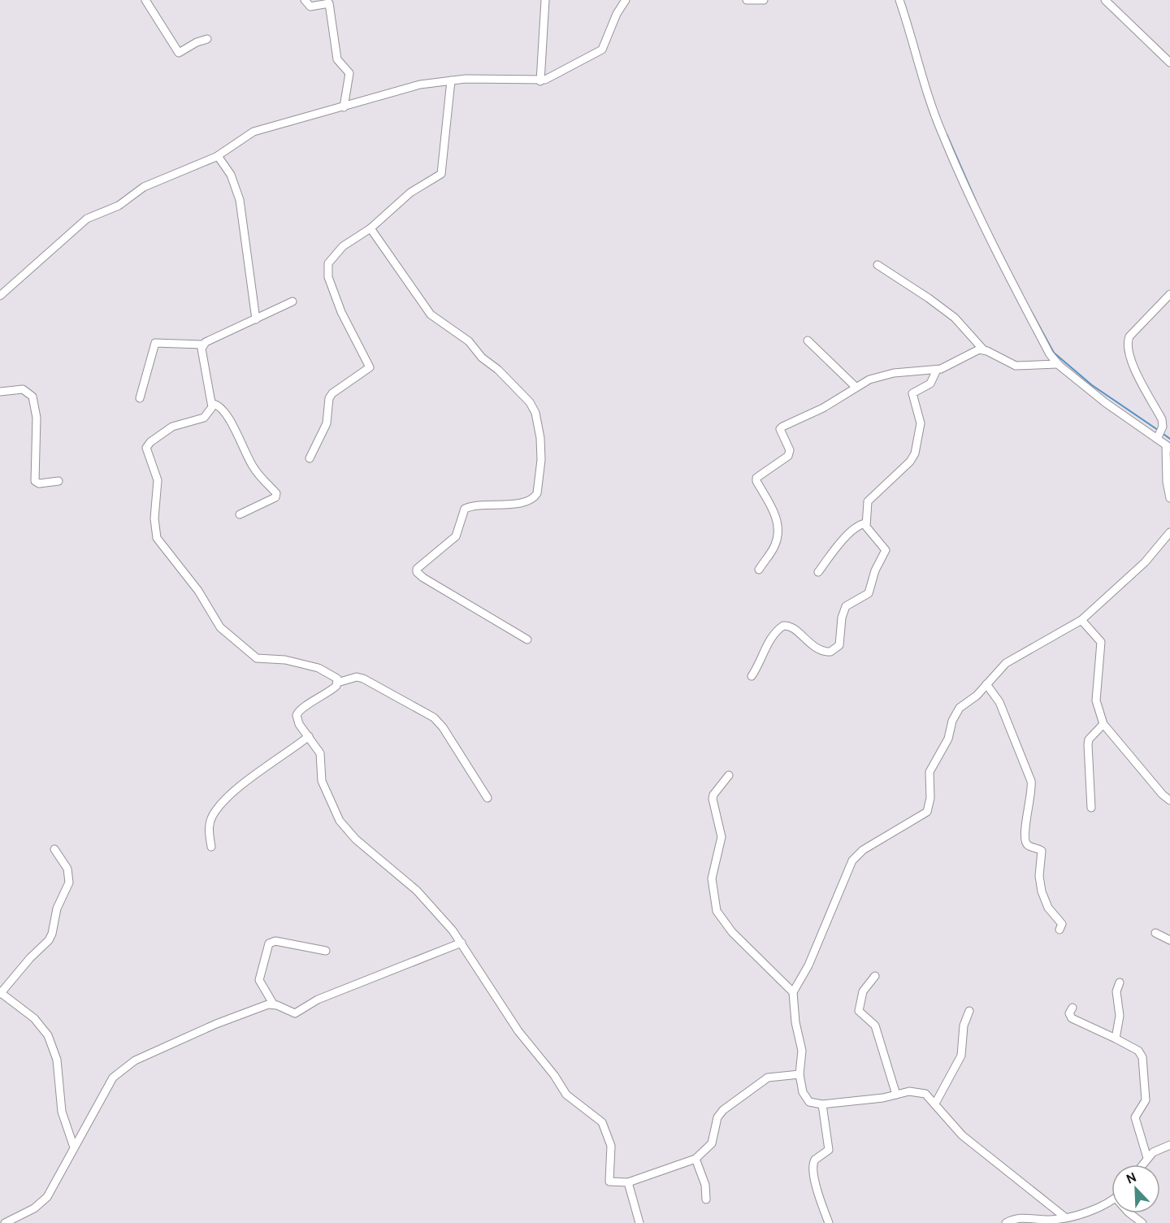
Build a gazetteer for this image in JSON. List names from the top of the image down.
{
  "north": "top left"
}
